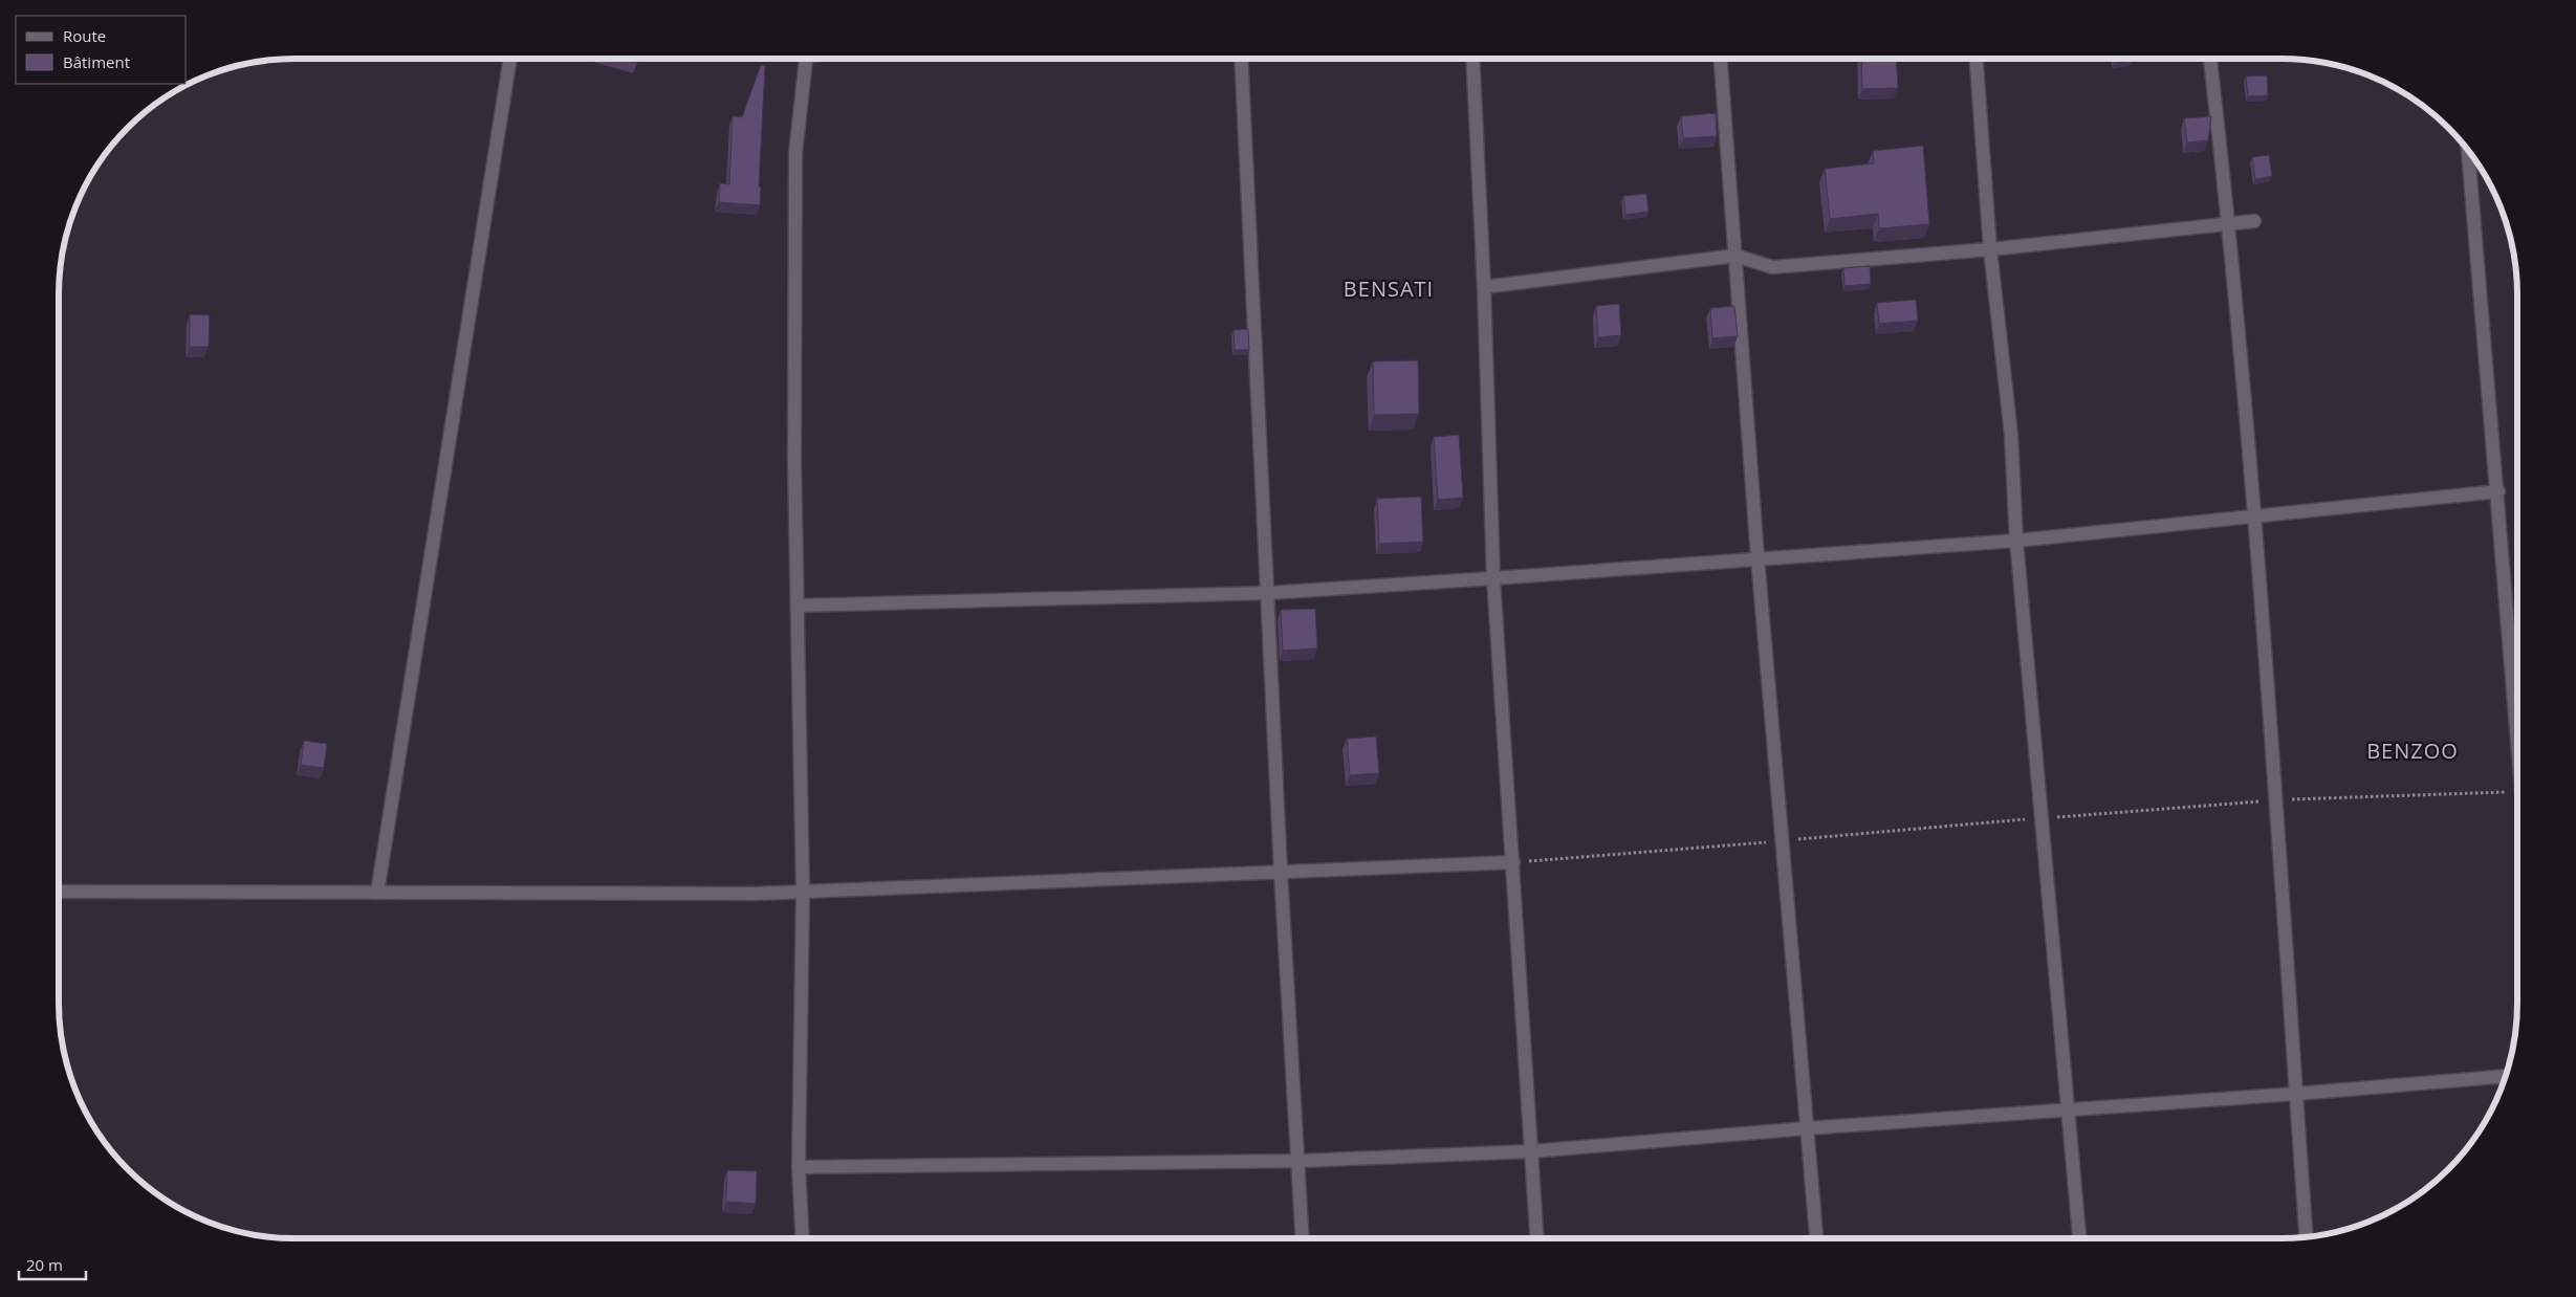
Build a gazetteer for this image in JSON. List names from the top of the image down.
{
  "districts": ["BENSATI", "BENZOO"],
  "legend": ["Route", "Bâtiment"],
  "scale_bar": "20 m"
}
